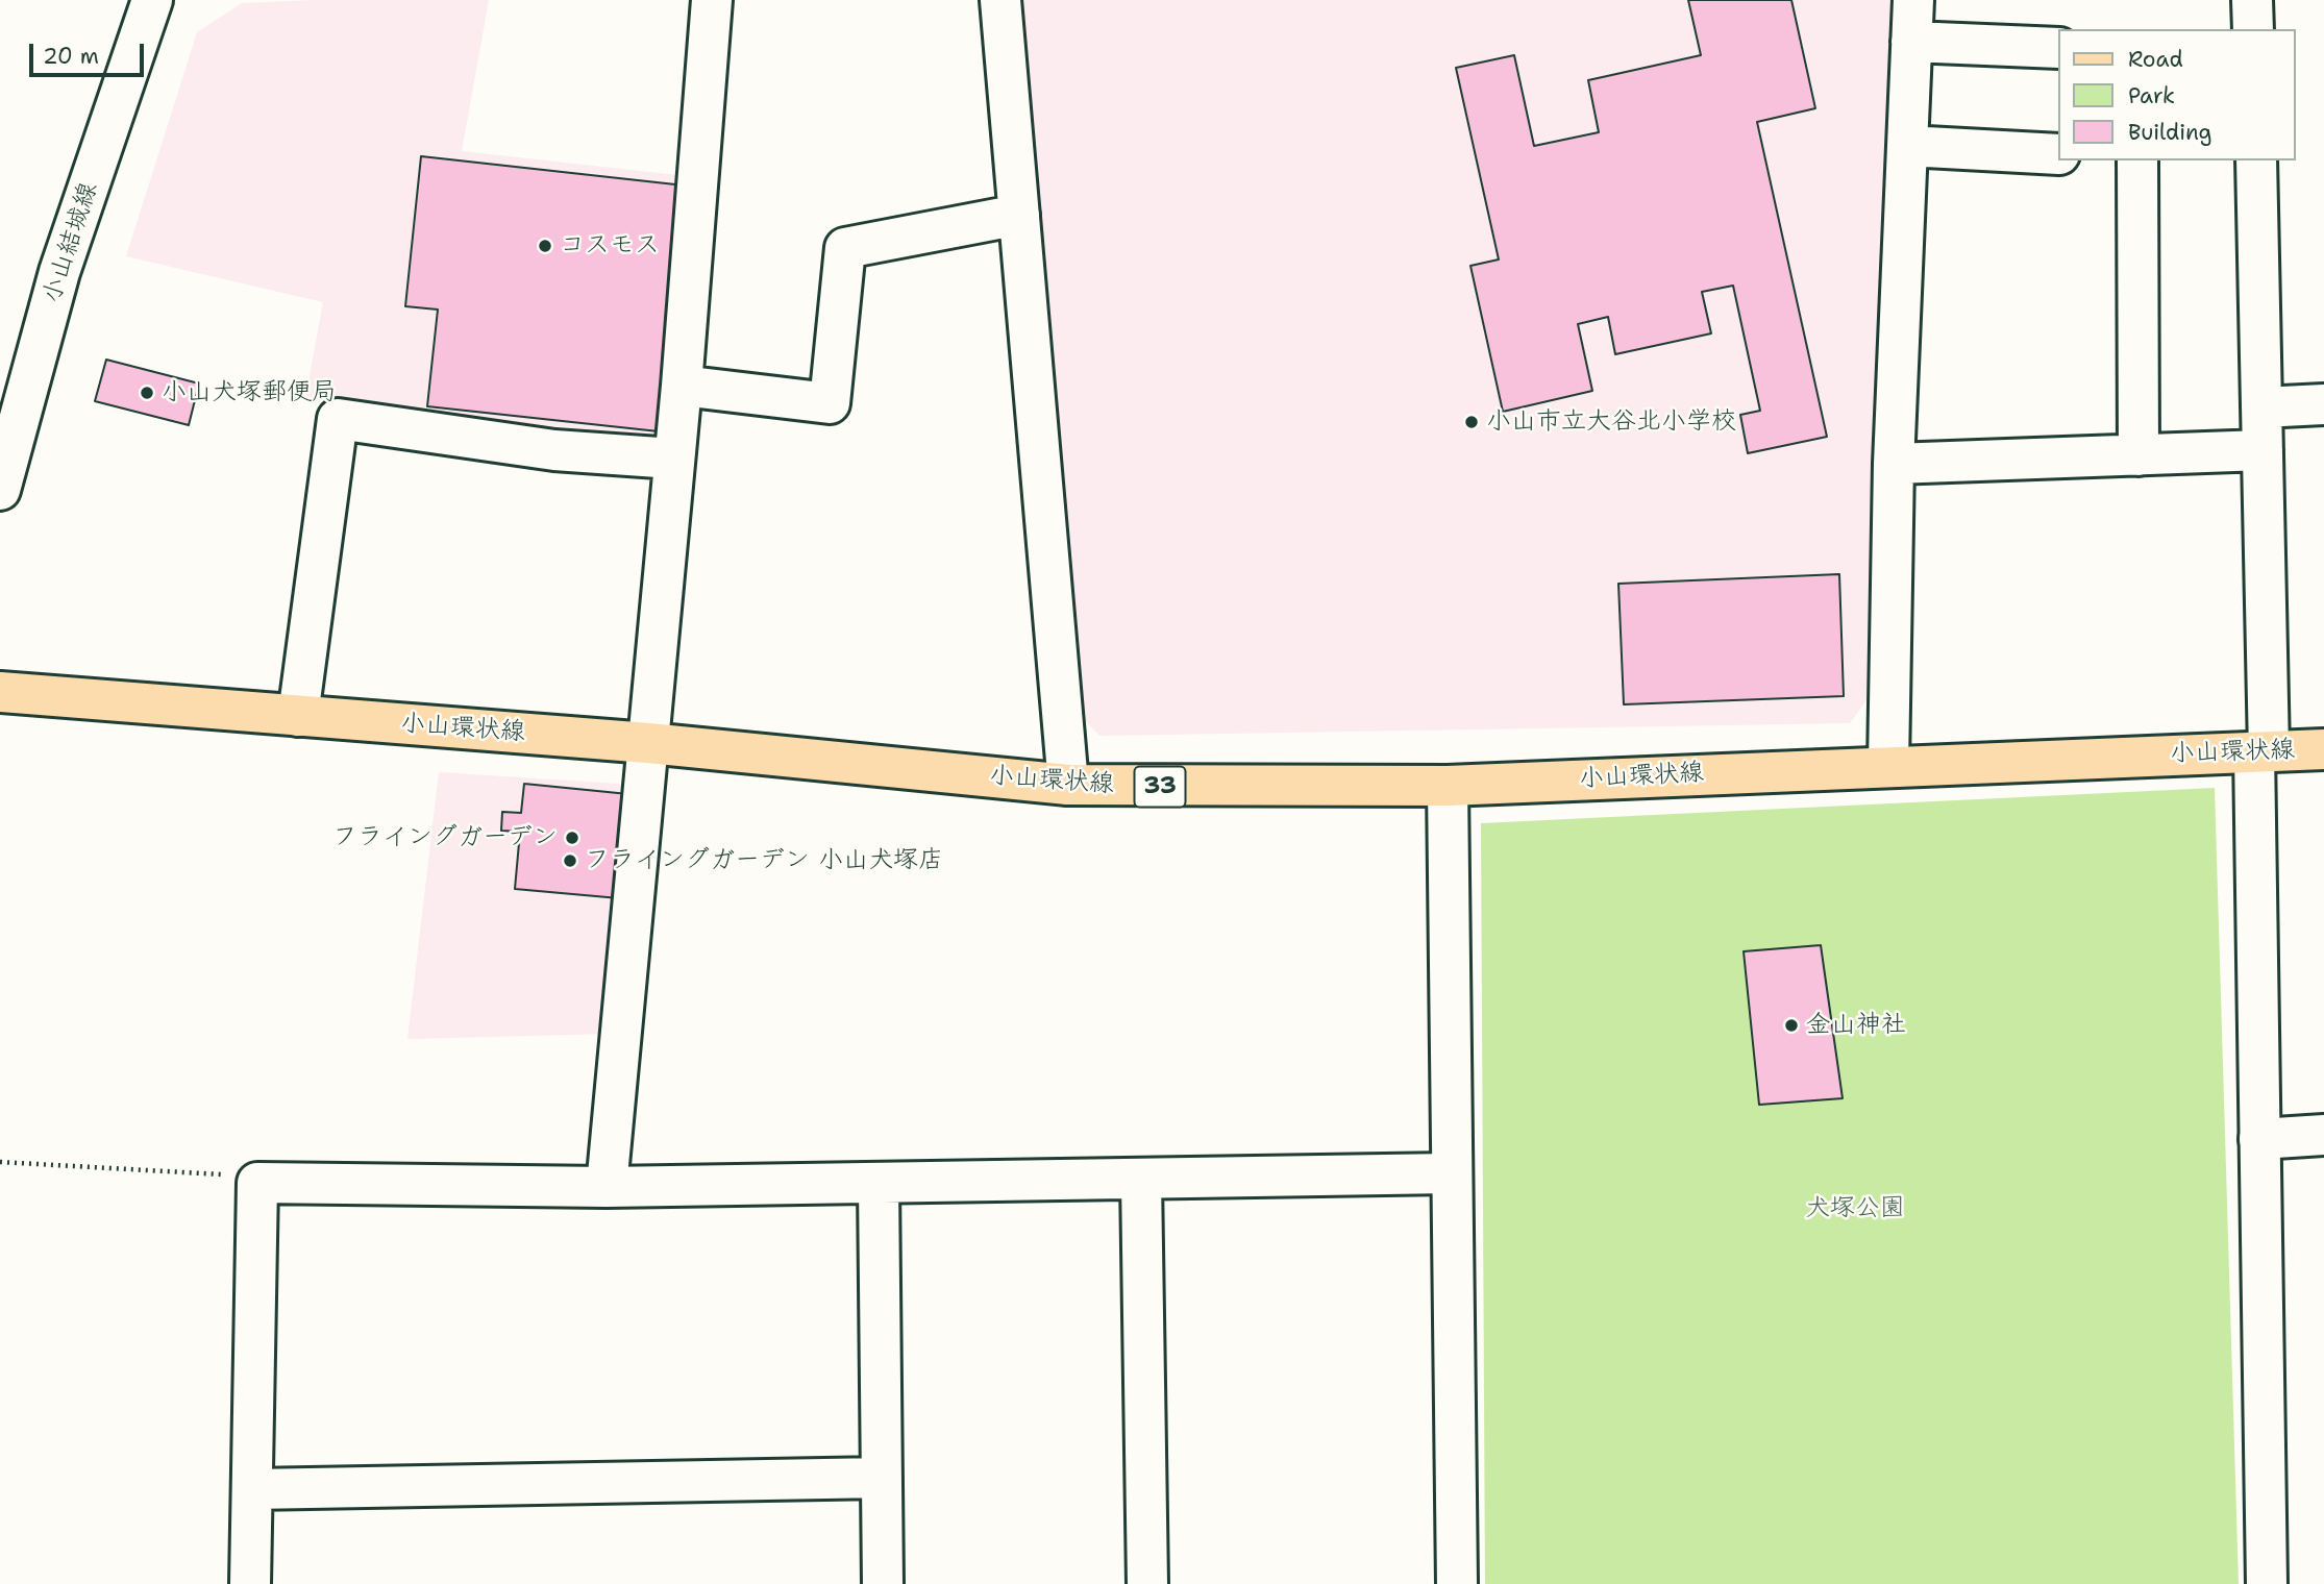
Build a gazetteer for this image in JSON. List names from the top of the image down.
{
  "streets": {
    "main road": ["小山環状線", "33"],
    "street": ["小山結城線"]
  },
  "parks": ["犬塚公園"],
  "places": [
    "コスモス",
    "小山犬塚郵便局",
    "小山市立大谷北小学校",
    "フライングガーデン",
    "フライングガーデン 小山犬塚店",
    "金山神社"
  ],
  "legend": ["Road", "Park", "Building"],
  "scale_bar": "20 m"
}
